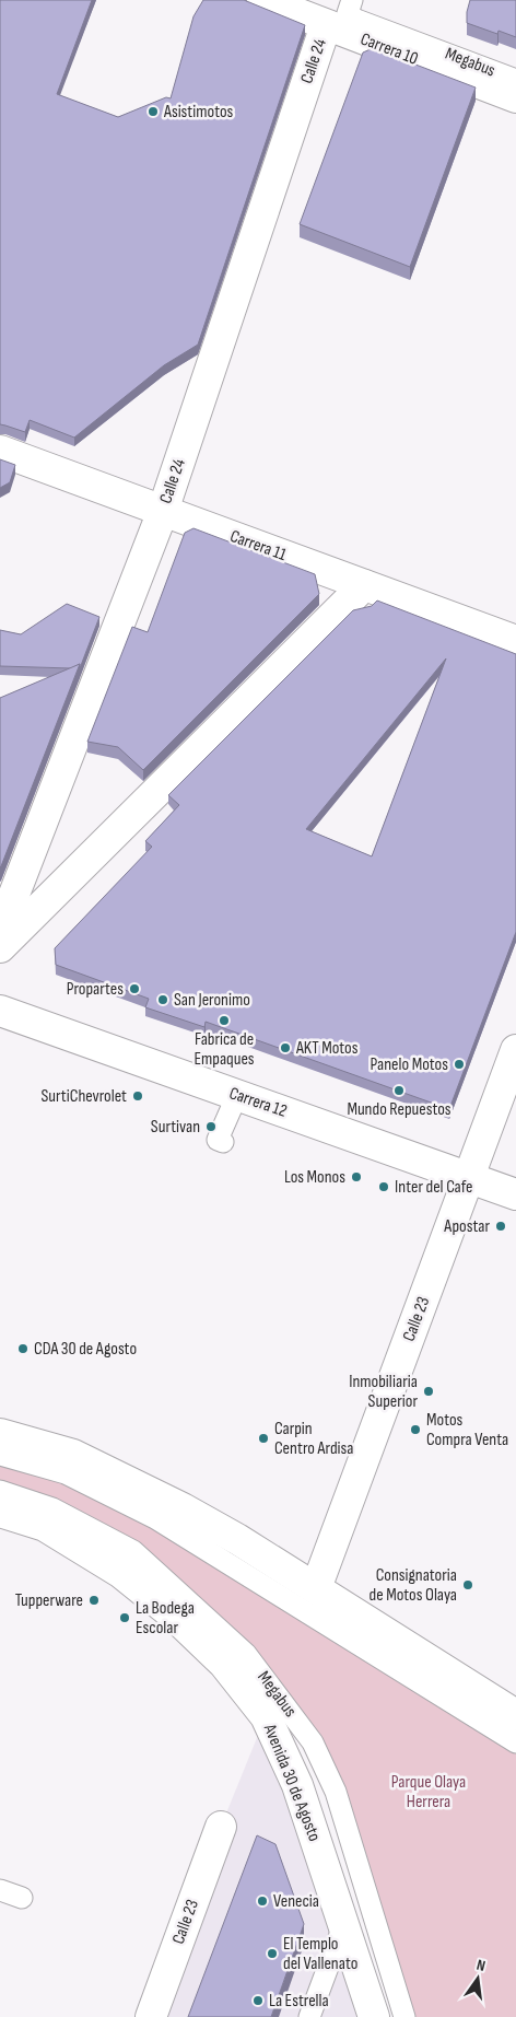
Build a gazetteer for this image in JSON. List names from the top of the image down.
{
  "streets": {
    "street": [
      "Carrera 10",
      "Calle 24",
      "Carrera 11",
      "Carrera 12",
      "Calle 23",
      "Avenida 30 de Agosto"
    ],
    "lane": ["Megabus"]
  },
  "crossings": [
    ["Carrera 10", "Calle 24"],
    ["Calle 24", "Carrera 11"],
    ["Carrera 12", "Calle 23"]
  ],
  "parks": ["Parque Olaya Herrera"],
  "places": [
    "Asistimotos",
    "Propartes",
    "San Jeronimo",
    "Fabrica de Empaques",
    "AKT Motos",
    "Panelo Motos",
    "Mundo Repuestos",
    "SurtiChevrolet",
    "Surtivan",
    "Los Monos",
    "Inter del Cafe",
    "Apostar",
    "CDA 30 de Agosto",
    "Inmobiliaria Superior",
    "Motos Compra Venta",
    "Carpin Centro Ardisa",
    "Consignatoria de Motos Olaya",
    "Tupperware",
    "La Bodega Escolar",
    "Venecia",
    "El Templo del Vallenato",
    "La Estrella"
  ],
  "north": "top"
}
